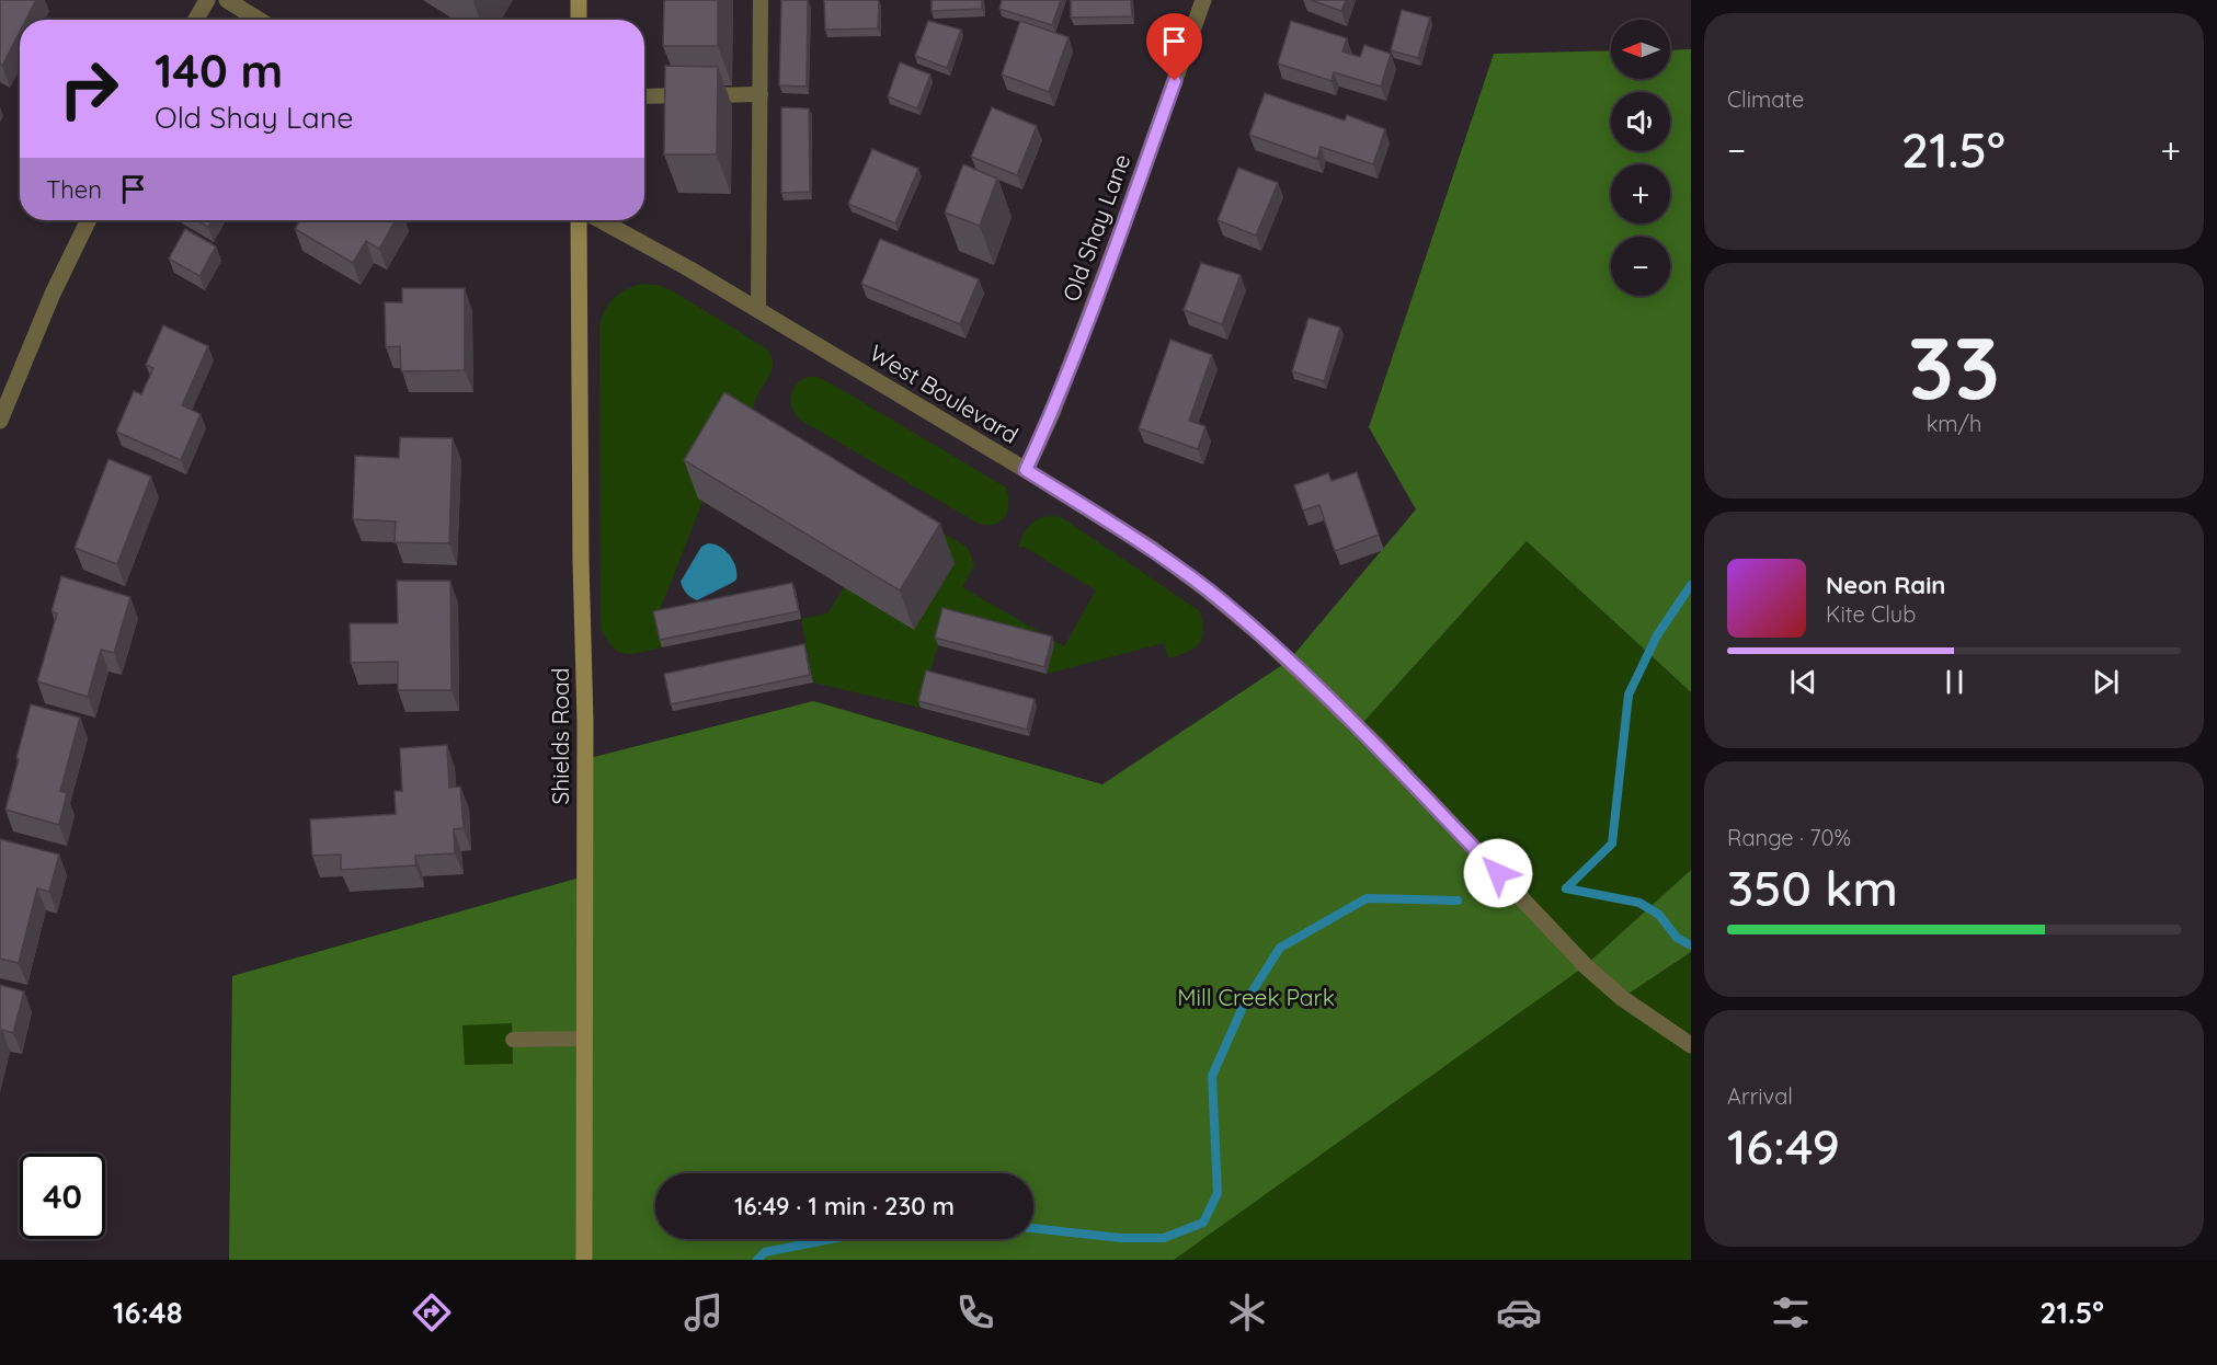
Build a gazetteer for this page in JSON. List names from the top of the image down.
{
  "streets": {
    "main road": ["Shields Road"],
    "street": ["Old Shay Lane", "West Boulevard"]
  },
  "crossings": [
    ["Old Shay Lane", "West Boulevard"]
  ],
  "parks": ["Mill Creek Park"],
  "north": "left",
  "page": {
    "tile": [
      "Climate",
      ["33", "km/h"],
      ["Range · 70%", "350 km"],
      ["Arrival", "16:49"]
    ],
    "map_buttons": ["+", "−"],
    "turn": ["140 m", "Old Shay Lane"],
    "heat": ["−", "21.5°", "+"],
    "then": "Then",
    "song": ["Neon Rain", "Kite Club"],
    "limit": "40",
    "trip": "16:49 · 1 min · 230 m",
    "tabs": ["16:48", "21.5°"]
  }
}
